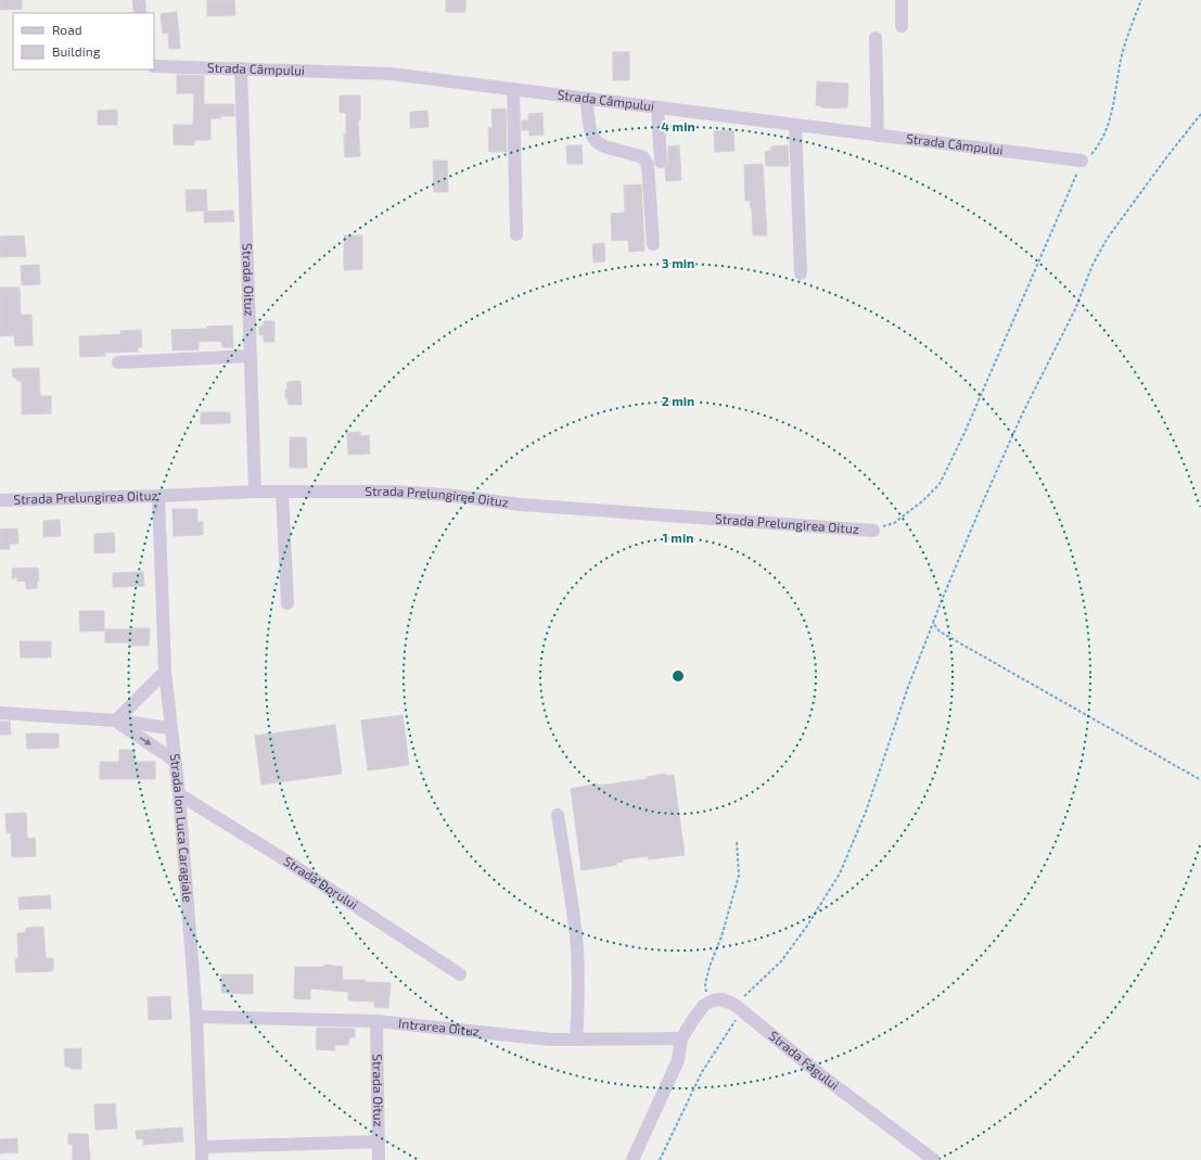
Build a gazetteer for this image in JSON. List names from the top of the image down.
{
  "streets": {
    "street": [
      "Strada Câmpului",
      "Strada Oituz",
      "Strada Prelungirea Oituz",
      "Strada Ion Luca Caragiale",
      "Strada Dorului",
      "Intrarea Oituz",
      "Strada Fagului"
    ]
  },
  "crossings": [
    ["Strada Câmpului", "Strada Oituz"],
    ["Strada Oituz", "Strada Prelungirea Oituz"],
    ["Strada Oituz", "Intrarea Oituz"],
    ["Strada Prelungirea Oituz", "Strada Ion Luca Caragiale"],
    ["Strada Ion Luca Caragiale", "Strada Dorului"],
    ["Strada Ion Luca Caragiale", "Intrarea Oituz"]
  ],
  "legend": ["Road", "Building"],
  "rings": [
    "4 min",
    "3 min",
    "2 min",
    "1 min"
  ]
}
